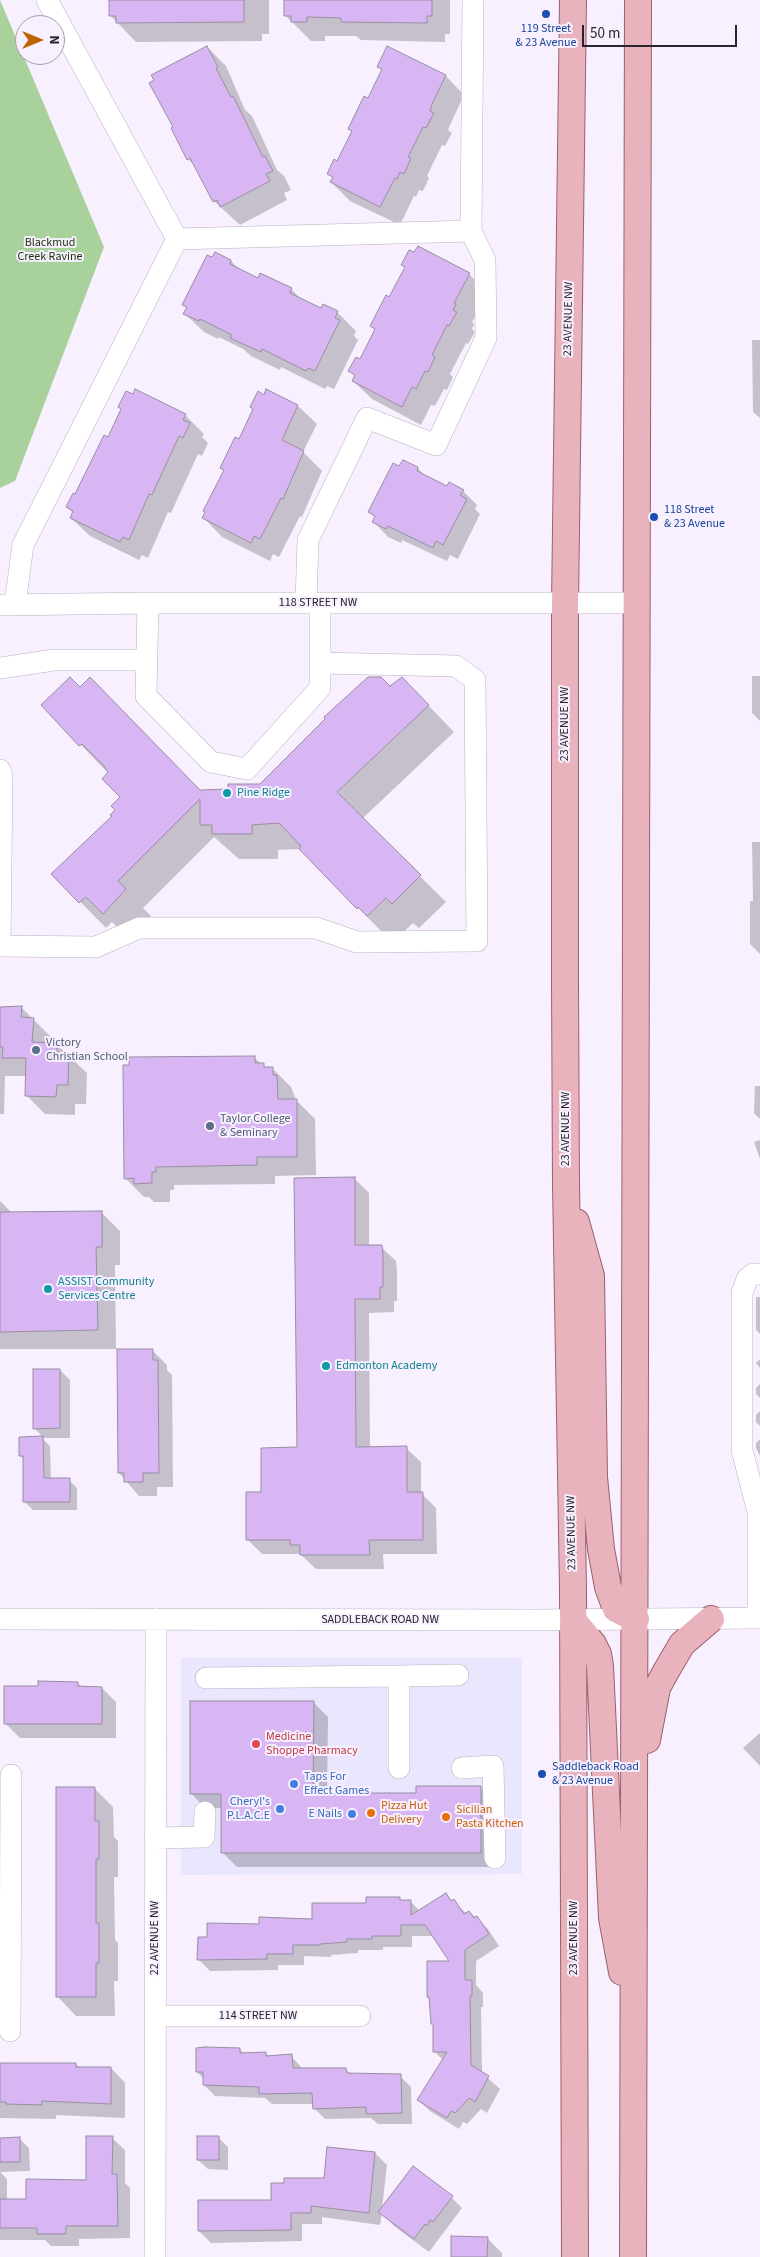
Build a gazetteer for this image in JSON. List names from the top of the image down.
{
  "streets": {
    "main road": ["23 AVENUE NW"],
    "street": [
      "118 STREET NW",
      "SADDLEBACK ROAD NW",
      "22 AVENUE NW",
      "114 STREET NW"
    ]
  },
  "crossings": [
    ["23 AVENUE NW", "118 STREET NW"],
    ["23 AVENUE NW", "SADDLEBACK ROAD NW"],
    ["SADDLEBACK ROAD NW", "22 AVENUE NW"],
    ["22 AVENUE NW", "114 STREET NW"]
  ],
  "parks": ["Blackmud Creek Ravine"],
  "places": [
    "119 Street & 23 Avenue",
    "118 Street & 23 Avenue",
    "Pine Ridge",
    "Victory Christian School",
    "Taylor College & Seminary",
    "ASSIST Community Services Centre",
    "Edmonton Academy",
    "Medicine Shoppe Pharmacy",
    "Saddleback Road & 23 Avenue",
    "Taps For Effect Games",
    "Cheryl's P.L.A.C.E",
    "Pizza Hut Delivery",
    "E Nails",
    "Sicilian Pasta Kitchen"
  ],
  "scale_bar": "50 m",
  "north": "right"
}
